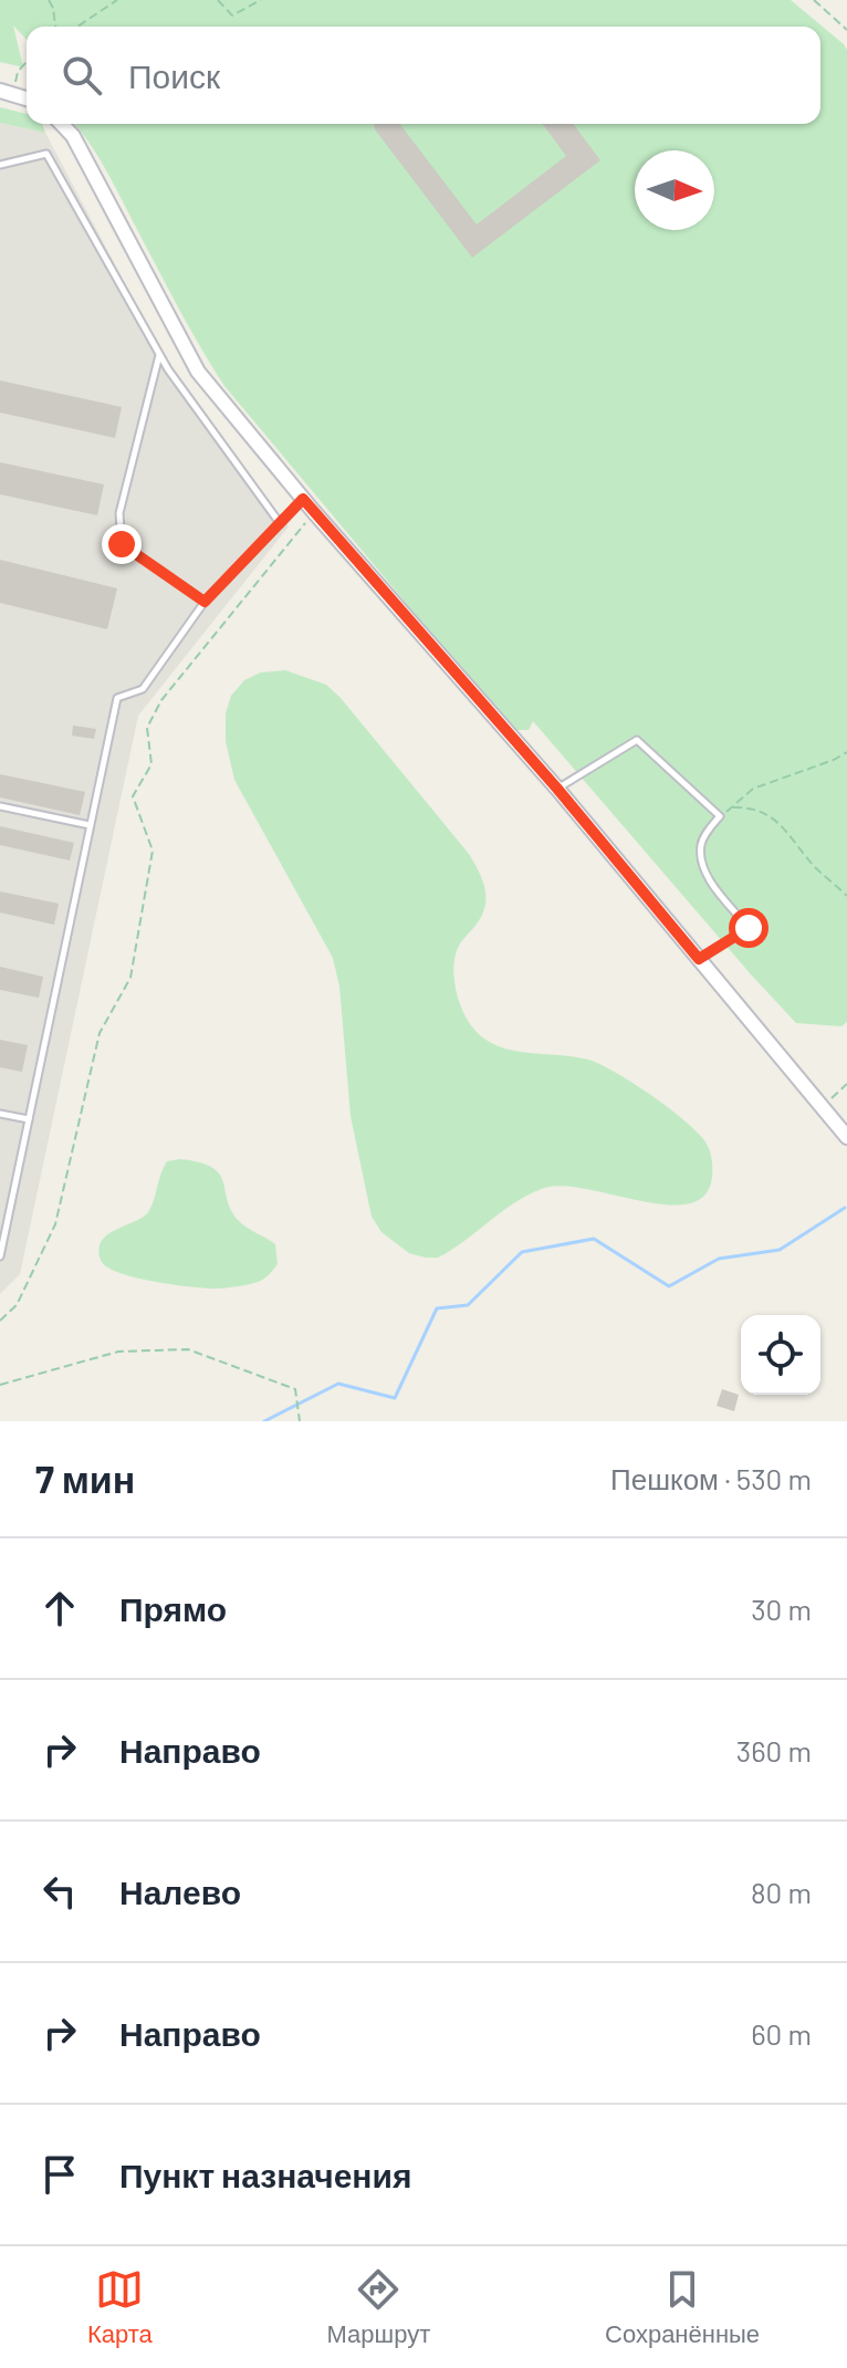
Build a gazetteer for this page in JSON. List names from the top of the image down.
{
  "north": "right",
  "page": {
    "search": "Поиск",
    "heading": ["7 мин", "Пешком · 530 m"],
    "list": [
      ["Прямо", "30 m"],
      ["Направо", "360 m"],
      ["Налево", "80 m"],
      ["Направо", "60 m"],
      "Пункт назначения"
    ],
    "nav": ["Карта", "Маршрут", "Сохранённые"]
  }
}
